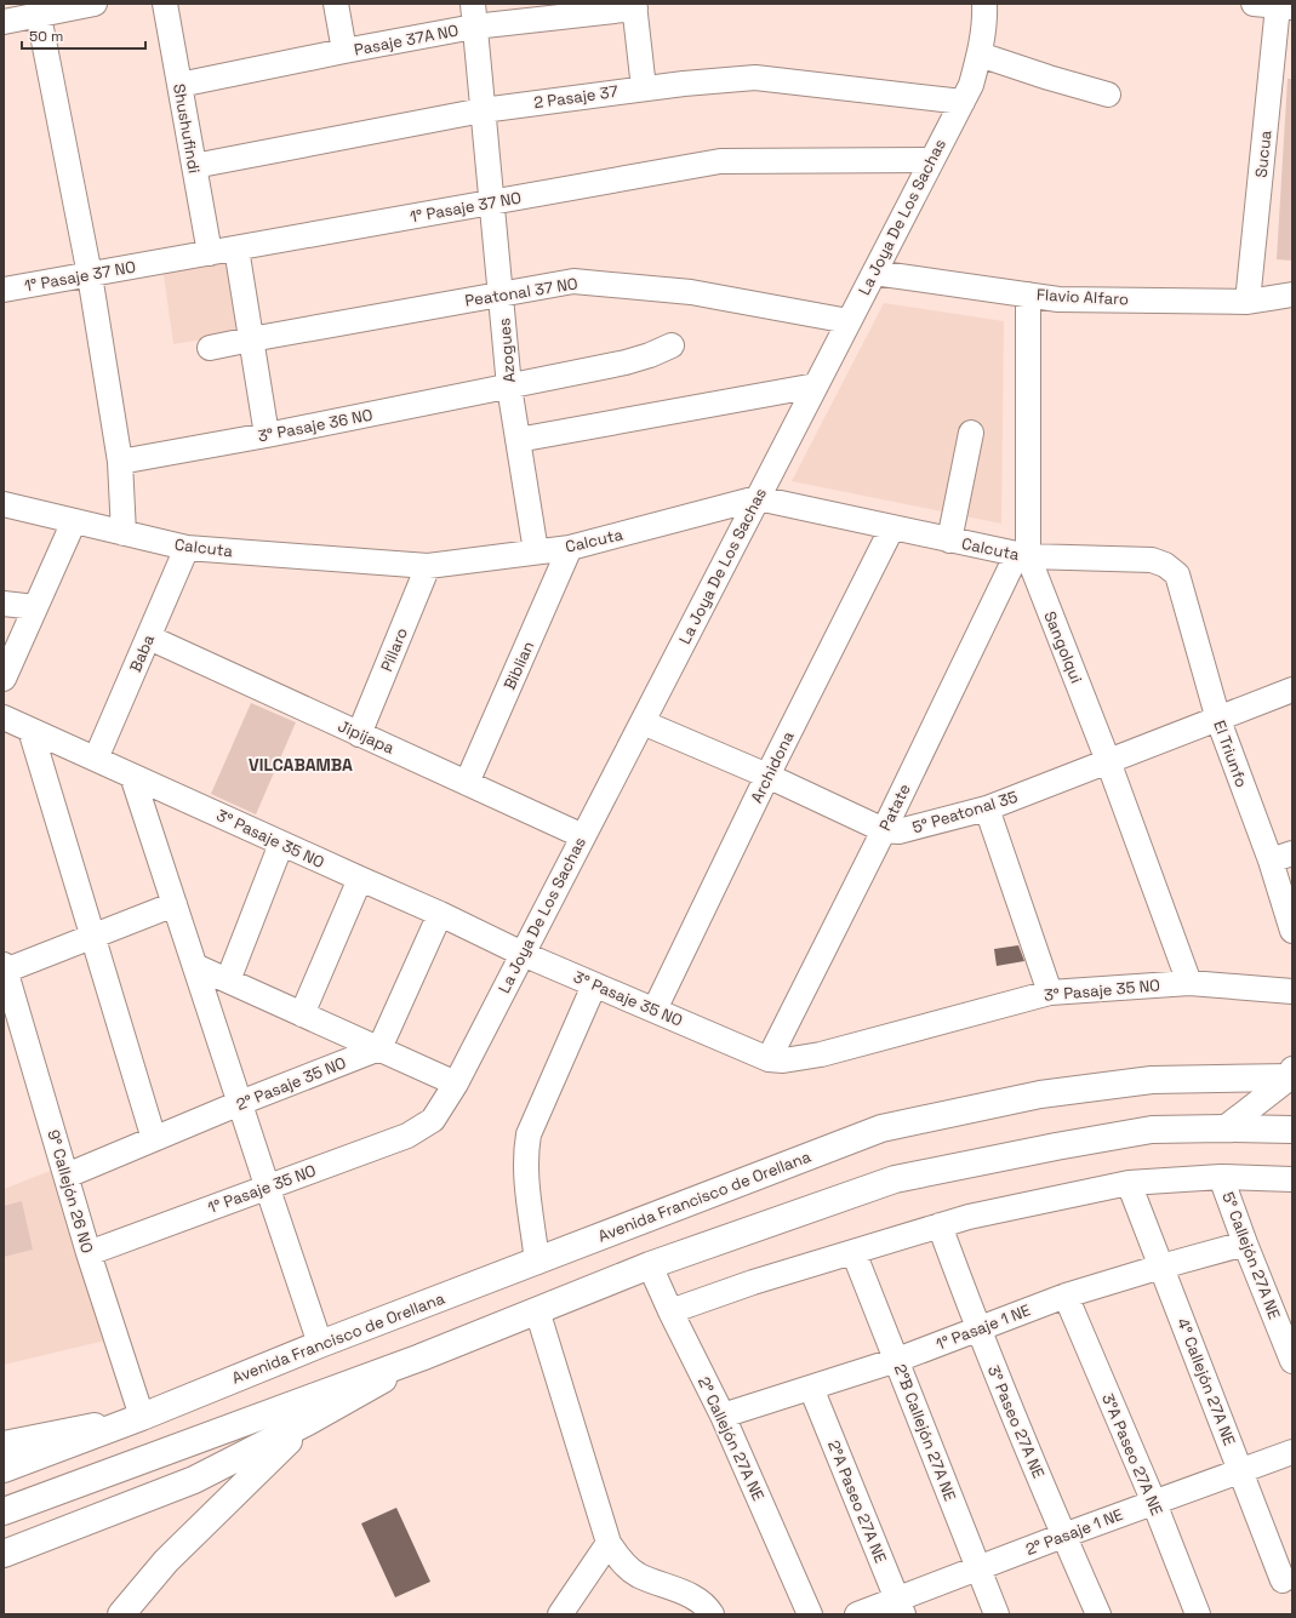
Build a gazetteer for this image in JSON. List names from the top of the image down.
{
  "streets": {
    "main road": ["Avenida Francisco de Orellana"],
    "street": [
      "Pasaje 37A NO",
      "2 Pasaje 37",
      "Shushufindi",
      "Sucua",
      "1° Pasaje 37 NO",
      "La Joya De Los Sachas",
      "Peatonal 37 NO",
      "Flavio Alfaro",
      "Azogues",
      "3° Pasaje 36 NO",
      "Calcuta",
      "Sangolqui",
      "Píllaro",
      "Baba",
      "Biblian",
      "Jipijapa",
      "El Triunfo",
      "Archidona",
      "Patate",
      "5° Peatonal 35",
      "3° Pasaje 35 NO",
      "2° Pasaje 35 NO",
      "1° Pasaje 35 NO",
      "9° Callejón 26 NO",
      "5° Callejón 27A NE",
      "1° Pasaje 1 NE",
      "4° Callejón 27A NE",
      "3° Paseo 27A NE",
      "2°B Callejón 27A NE",
      "2° Callejón 27A NE",
      "3°A Paseo 27A NE",
      "2°A Paseo 27A NE",
      "2° Pasaje 1 NE"
    ]
  },
  "crossings": [
    ["Pasaje 37A NO", "Shushufindi"],
    ["Pasaje 37A NO", "Azogues"],
    ["2 Pasaje 37", "Shushufindi"],
    ["2 Pasaje 37", "La Joya De Los Sachas"],
    ["2 Pasaje 37", "Azogues"],
    ["Shushufindi", "1° Pasaje 37 NO"],
    ["Sucua", "Flavio Alfaro"],
    ["1° Pasaje 37 NO", "La Joya De Los Sachas"],
    ["1° Pasaje 37 NO", "Azogues"],
    ["La Joya De Los Sachas", "Peatonal 37 NO"],
    ["La Joya De Los Sachas", "Flavio Alfaro"],
    ["La Joya De Los Sachas", "Calcuta"],
    ["La Joya De Los Sachas", "Jipijapa"],
    ["La Joya De Los Sachas", "5° Peatonal 35"],
    ["La Joya De Los Sachas", "3° Pasaje 35 NO"],
    ["La Joya De Los Sachas", "1° Pasaje 35 NO"],
    ["Peatonal 37 NO", "Azogues"],
    ["Flavio Alfaro", "Sangolqui"],
    ["Azogues", "3° Pasaje 36 NO"],
    ["Azogues", "Calcuta"],
    ["Calcuta", "Sangolqui"],
    ["Calcuta", "Píllaro"],
    ["Calcuta", "Baba"],
    ["Calcuta", "Biblian"],
    ["Calcuta", "El Triunfo"],
    ["Calcuta", "Archidona"],
    ["Calcuta", "Patate"],
    ["Sangolqui", "Patate"],
    ["Sangolqui", "5° Peatonal 35"],
    ["Sangolqui", "3° Pasaje 35 NO"],
    ["Píllaro", "Jipijapa"],
    ["Baba", "Jipijapa"],
    ["Baba", "3° Pasaje 35 NO"],
    ["Biblian", "Jipijapa"],
    ["El Triunfo", "5° Peatonal 35"],
    ["Archidona", "5° Peatonal 35"],
    ["Archidona", "3° Pasaje 35 NO"],
    ["Patate", "5° Peatonal 35"],
    ["Patate", "3° Pasaje 35 NO"],
    ["2° Pasaje 35 NO", "9° Callejón 26 NO"],
    ["1° Pasaje 35 NO", "9° Callejón 26 NO"],
    ["9° Callejón 26 NO", "Avenida Francisco de Orellana"],
    ["5° Callejón 27A NE", "1° Pasaje 1 NE"],
    ["1° Pasaje 1 NE", "4° Callejón 27A NE"],
    ["1° Pasaje 1 NE", "3° Paseo 27A NE"],
    ["1° Pasaje 1 NE", "2°B Callejón 27A NE"],
    ["1° Pasaje 1 NE", "2° Callejón 27A NE"],
    ["1° Pasaje 1 NE", "3°A Paseo 27A NE"],
    ["1° Pasaje 1 NE", "2°A Paseo 27A NE"],
    ["4° Callejón 27A NE", "2° Pasaje 1 NE"],
    ["3° Paseo 27A NE", "2° Pasaje 1 NE"],
    ["2°B Callejón 27A NE", "2° Pasaje 1 NE"],
    ["3°A Paseo 27A NE", "2° Pasaje 1 NE"],
    ["2°A Paseo 27A NE", "2° Pasaje 1 NE"]
  ],
  "districts": ["VILCABAMBA"],
  "scale_bar": "50 m"
}
